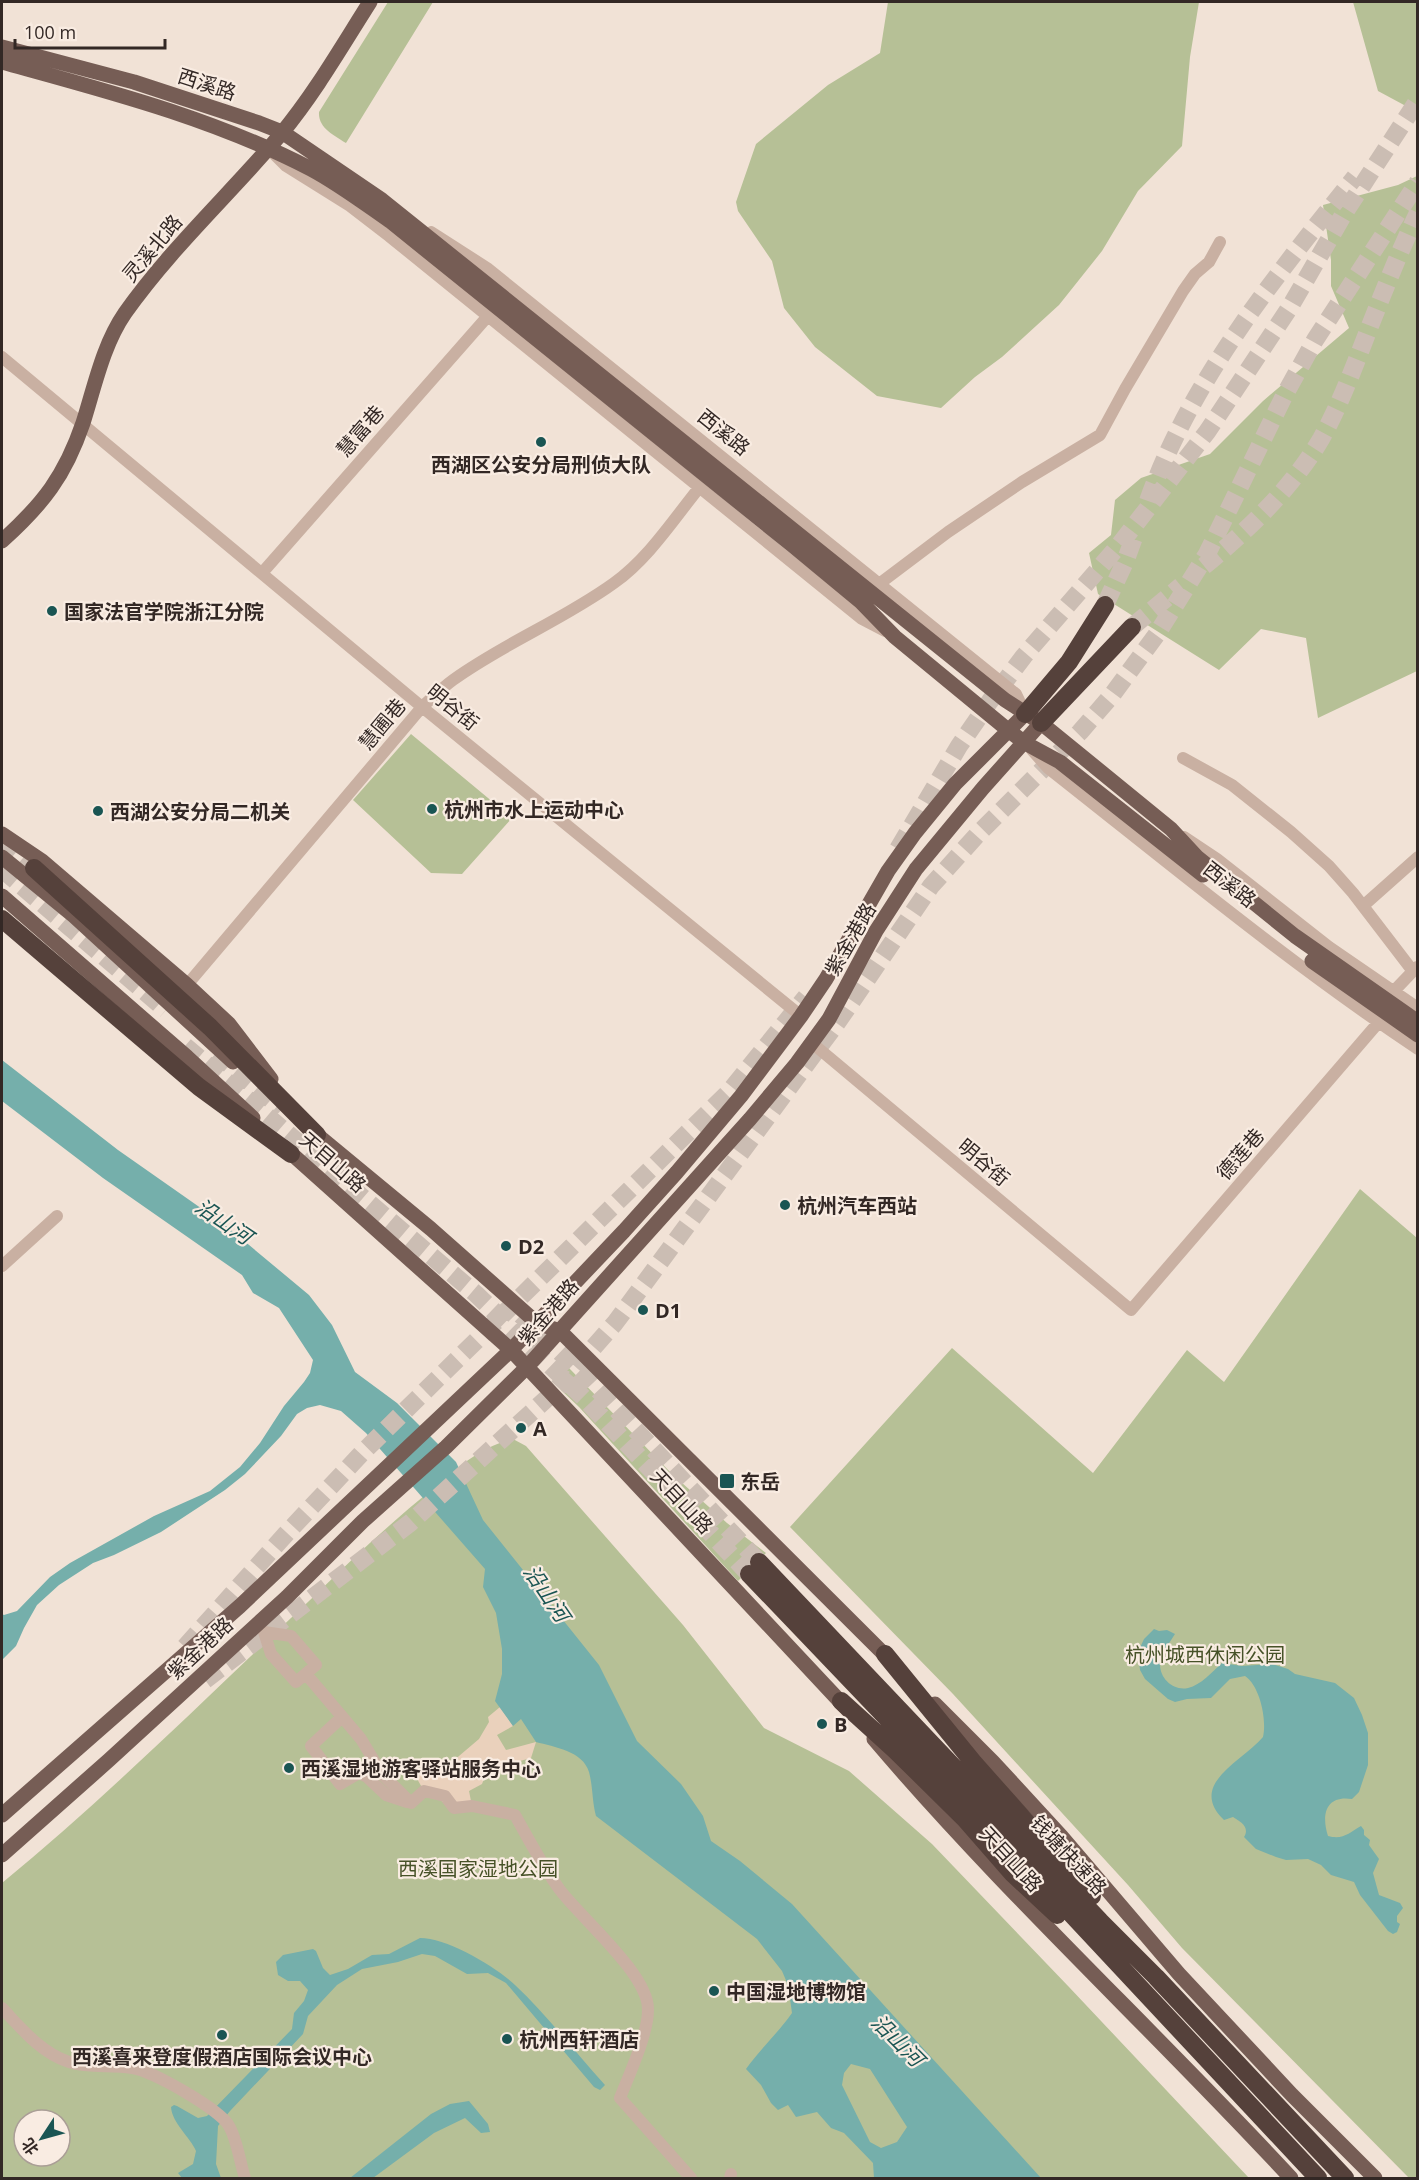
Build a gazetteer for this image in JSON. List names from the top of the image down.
{
  "streets": {
    "highway": ["钱塘快速路"],
    "main road": [
      "西溪路",
      "灵溪北路",
      "紫金港路",
      "天目山路"
    ],
    "street": [
      "慧富巷",
      "明谷街",
      "慧圃巷",
      "德莲巷"
    ]
  },
  "crossings": [
    ["西溪路", "灵溪北路"],
    ["西溪路", "慧富巷"],
    ["西溪路", "慧圃巷"],
    ["西溪路", "紫金港路"],
    ["西溪路", "德莲巷"],
    ["灵溪北路", "明谷街"],
    ["慧富巷", "明谷街"],
    ["明谷街", "慧圃巷"],
    ["明谷街", "紫金港路"],
    ["明谷街", "德莲巷"],
    ["慧圃巷", "天目山路"],
    ["紫金港路", "天目山路"]
  ],
  "water": ["沿山河"],
  "parks": ["杭州城西休闲公园", "西溪国家湿地公园"],
  "places": {
    "other": [
      "西湖区公安分局刑侦大队",
      "国家法官学院浙江分院",
      "杭州市水上运动中心",
      "西湖公安分局二机关",
      "杭州汽车西站",
      "D2",
      "D1",
      "A",
      "B",
      "西溪湿地游客驿站服务中心",
      "中国湿地博物馆",
      "西溪喜来登度假酒店国际会议中心",
      "杭州西轩酒店"
    ],
    "transit": ["东岳"]
  },
  "scale_bar": "100 m",
  "north": "bottom left"
}
